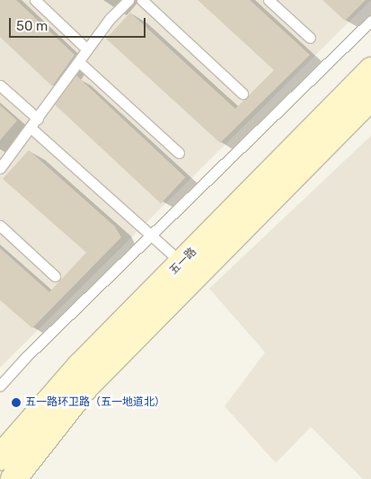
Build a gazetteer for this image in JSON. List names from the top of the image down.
{
  "streets": {
    "main road": ["五一路"]
  },
  "places": ["五一路环卫路（五一地道北）"],
  "scale_bar": "50 m"
}
